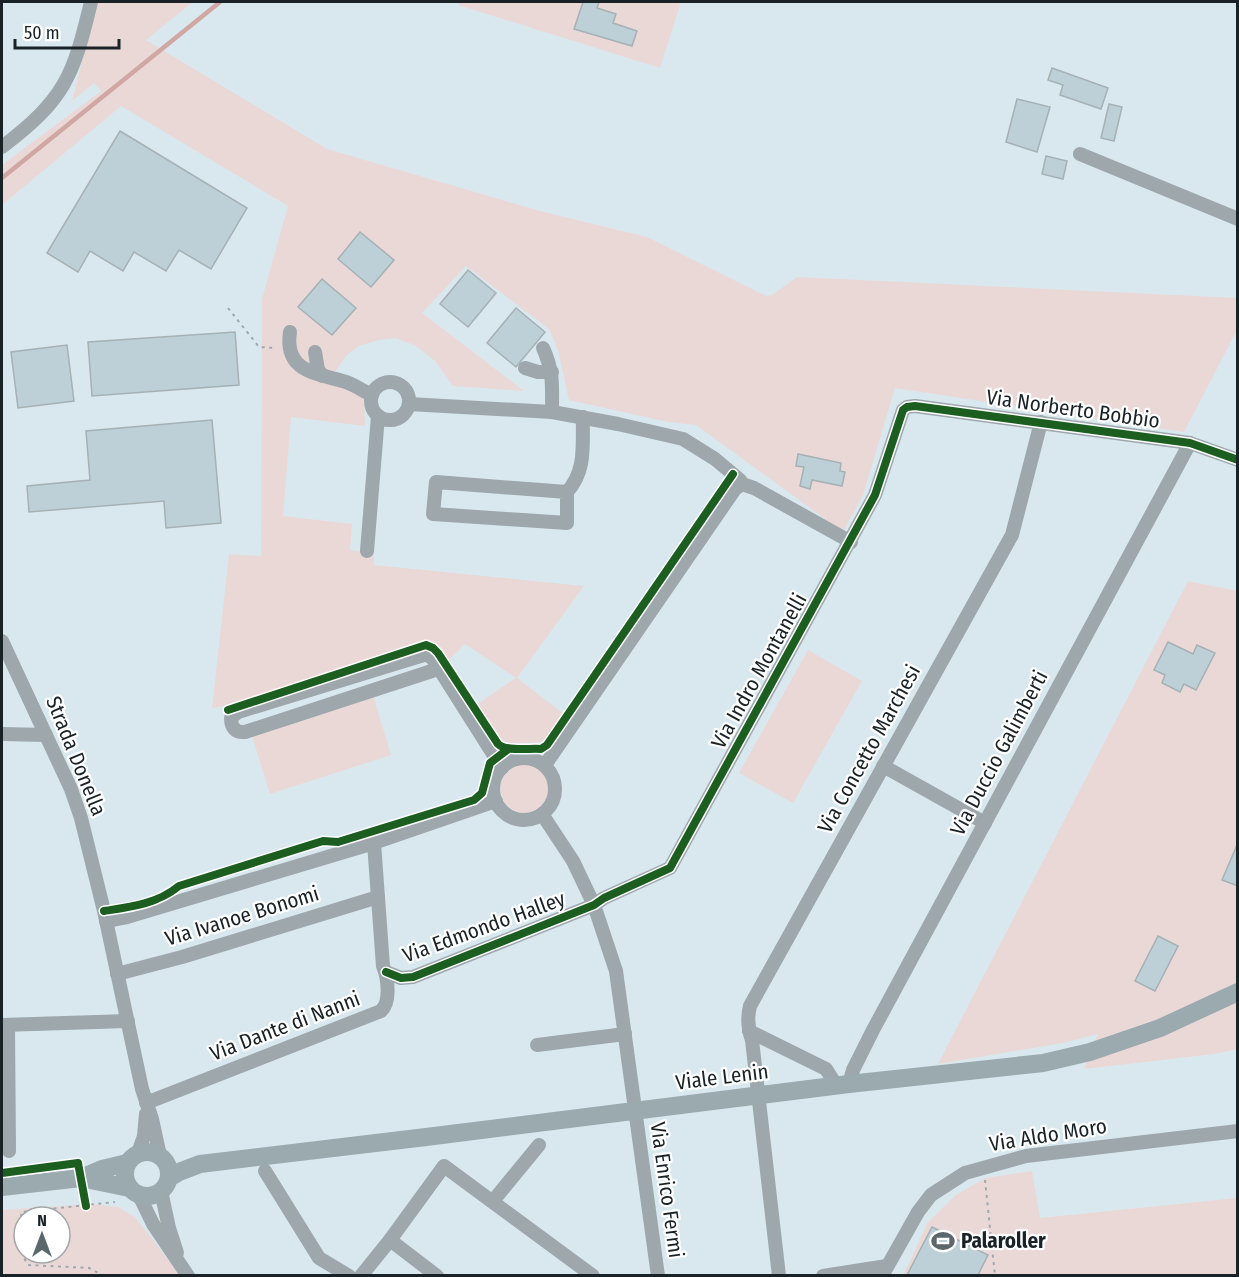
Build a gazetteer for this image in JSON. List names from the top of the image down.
{
  "streets": {
    "main road": ["Viale Lenin"],
    "street": [
      "Via Norberto Bobbio",
      "Via Indro Montanelli",
      "Via Concetto Marchesi",
      "Via Duccio Galimberti",
      "Strada Donella",
      "Via Ivanoe Bonomi",
      "Via Edmondo Halley",
      "Via Dante di Nanni",
      "Via Aldo Moro",
      "Via Enrico Fermi"
    ]
  },
  "crossings": [
    ["Via Norberto Bobbio", "Via Indro Montanelli"],
    ["Via Norberto Bobbio", "Via Concetto Marchesi"],
    ["Via Norberto Bobbio", "Via Duccio Galimberti"],
    ["Via Indro Montanelli", "Via Edmondo Halley"],
    ["Via Indro Montanelli", "Via Enrico Fermi"],
    ["Via Concetto Marchesi", "Viale Lenin"],
    ["Via Duccio Galimberti", "Viale Lenin"],
    ["Strada Donella", "Via Ivanoe Bonomi"],
    ["Strada Donella", "Via Dante di Nanni"],
    ["Via Ivanoe Bonomi", "Via Dante di Nanni"],
    ["Via Edmondo Halley", "Via Dante di Nanni"],
    ["Via Edmondo Halley", "Via Enrico Fermi"],
    ["Viale Lenin", "Via Enrico Fermi"]
  ],
  "places": {
    "sports": ["Palaroller"]
  },
  "scale_bar": "50 m",
  "north": "top"
}
